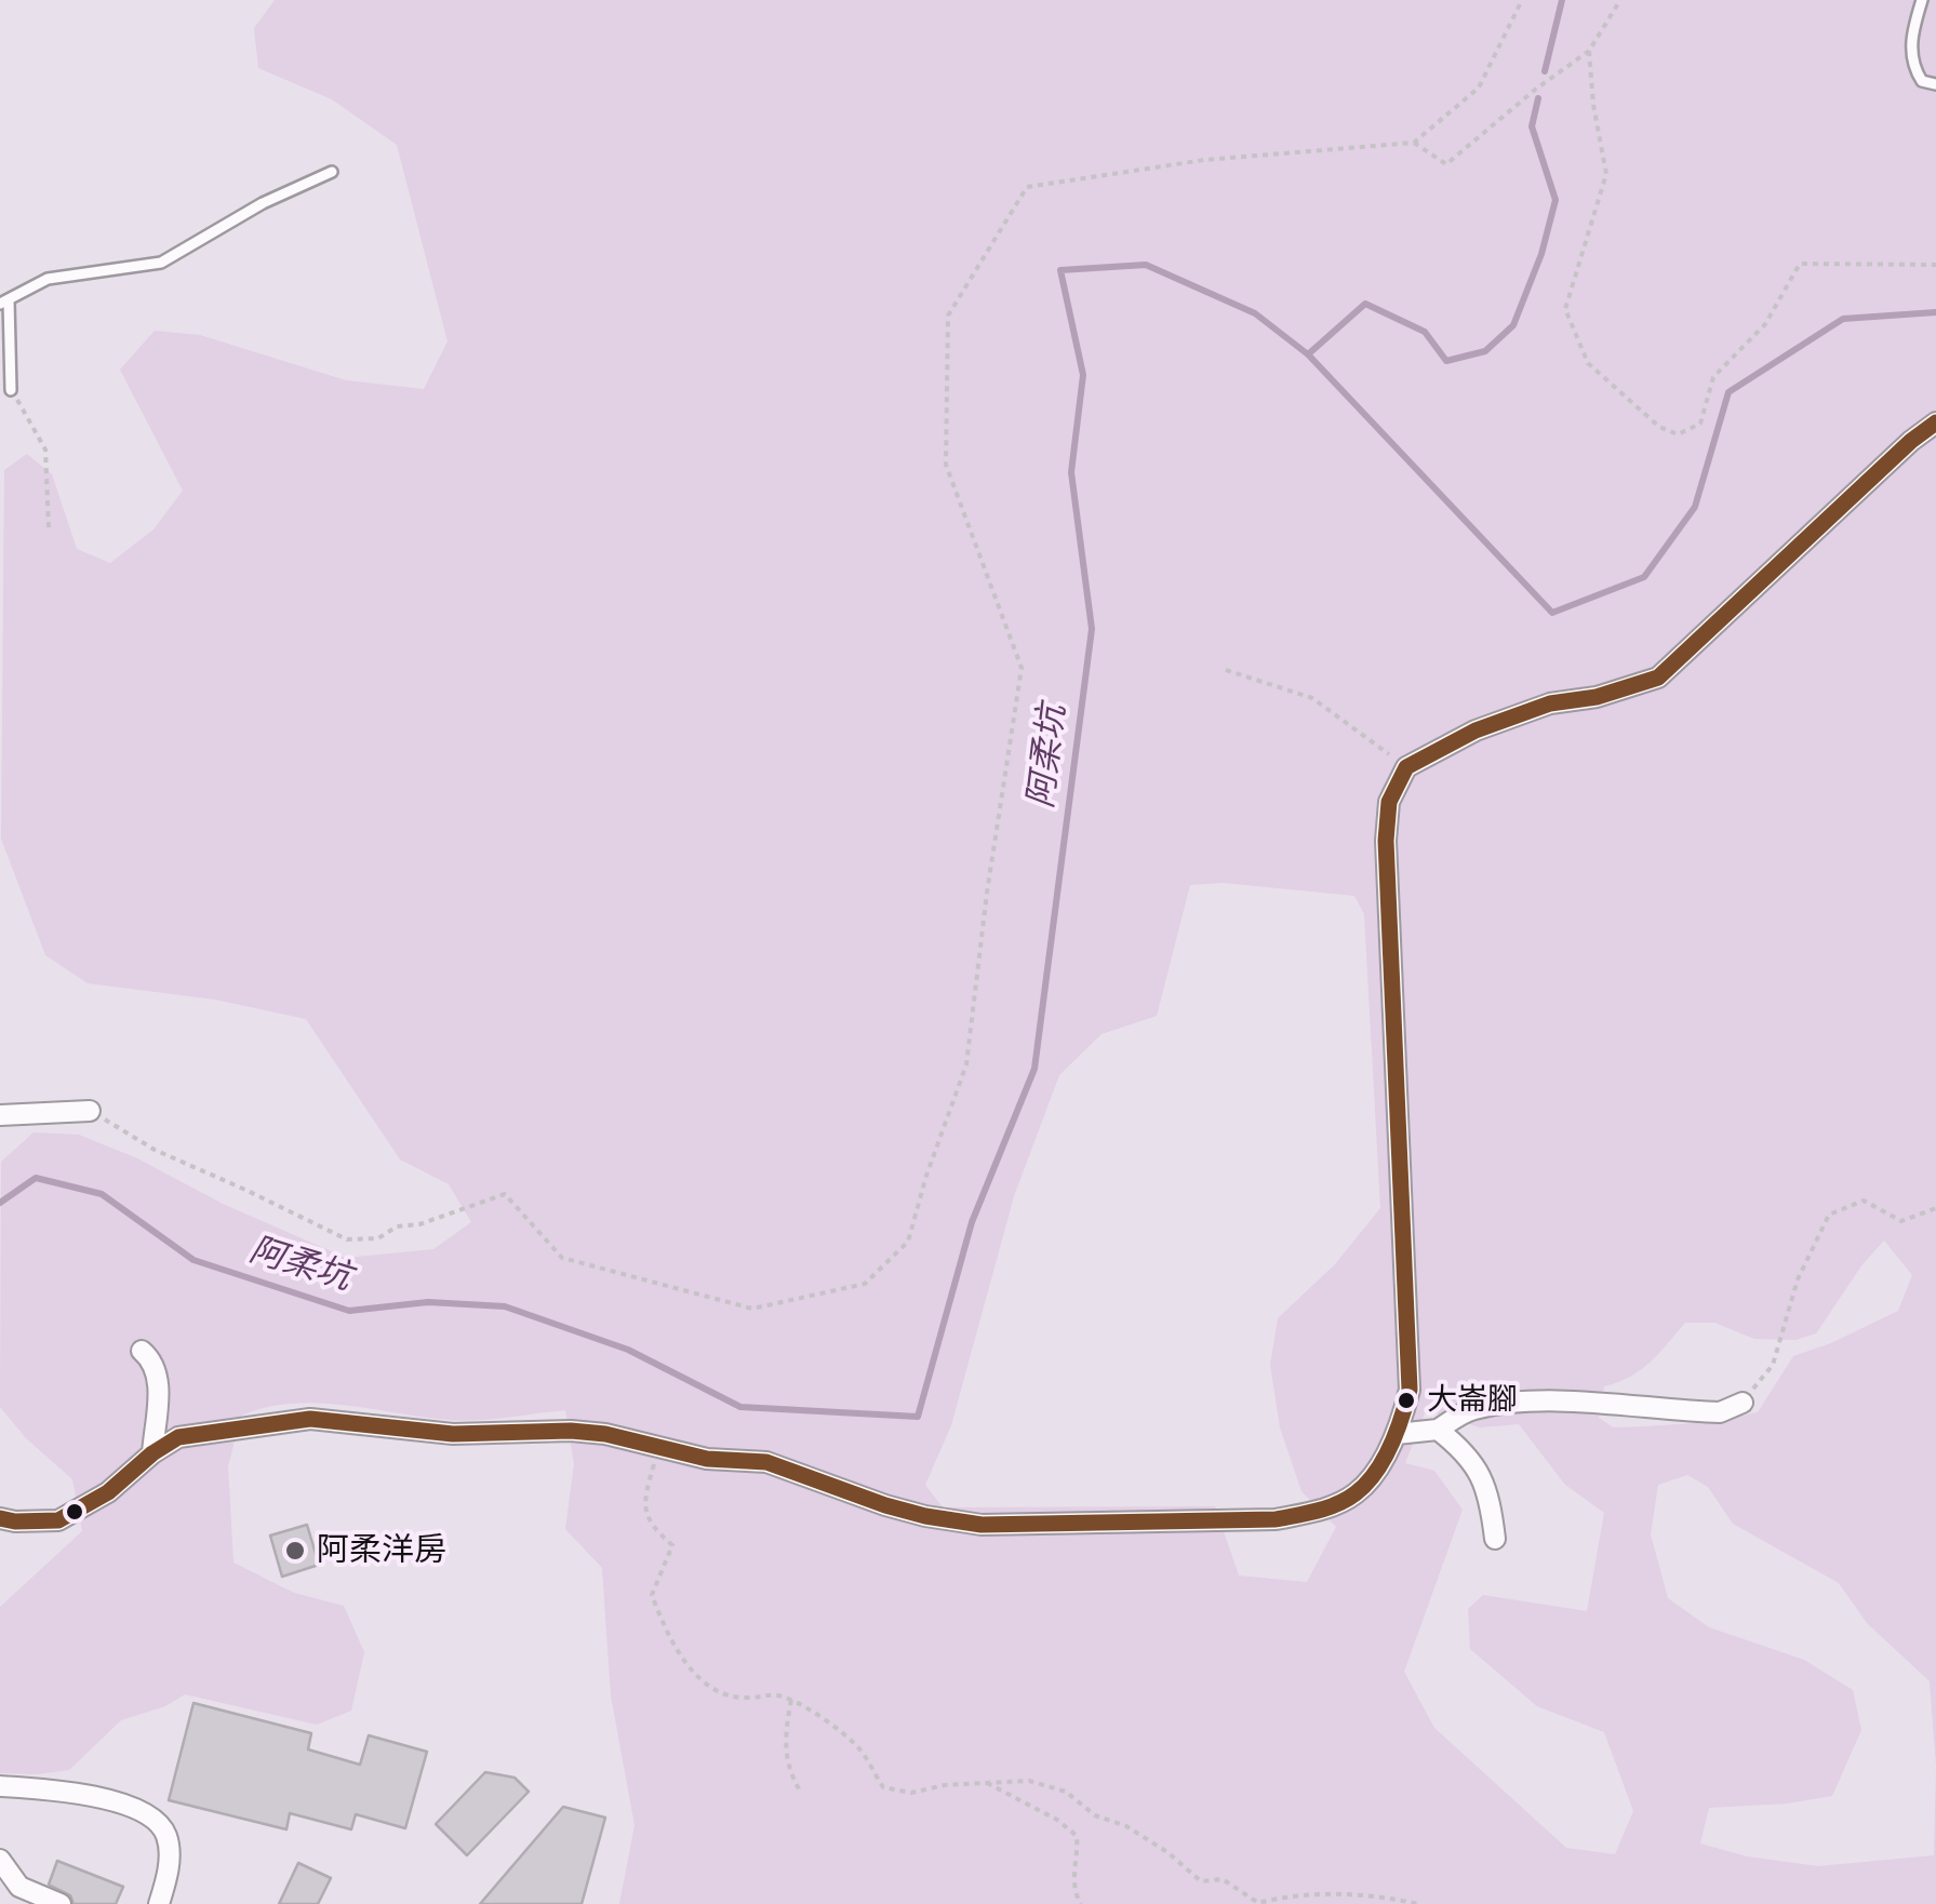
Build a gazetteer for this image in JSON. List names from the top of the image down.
{
  "water": ["阿柔坑"],
  "places": ["大崙腳", "阿柔洋房"]
}
